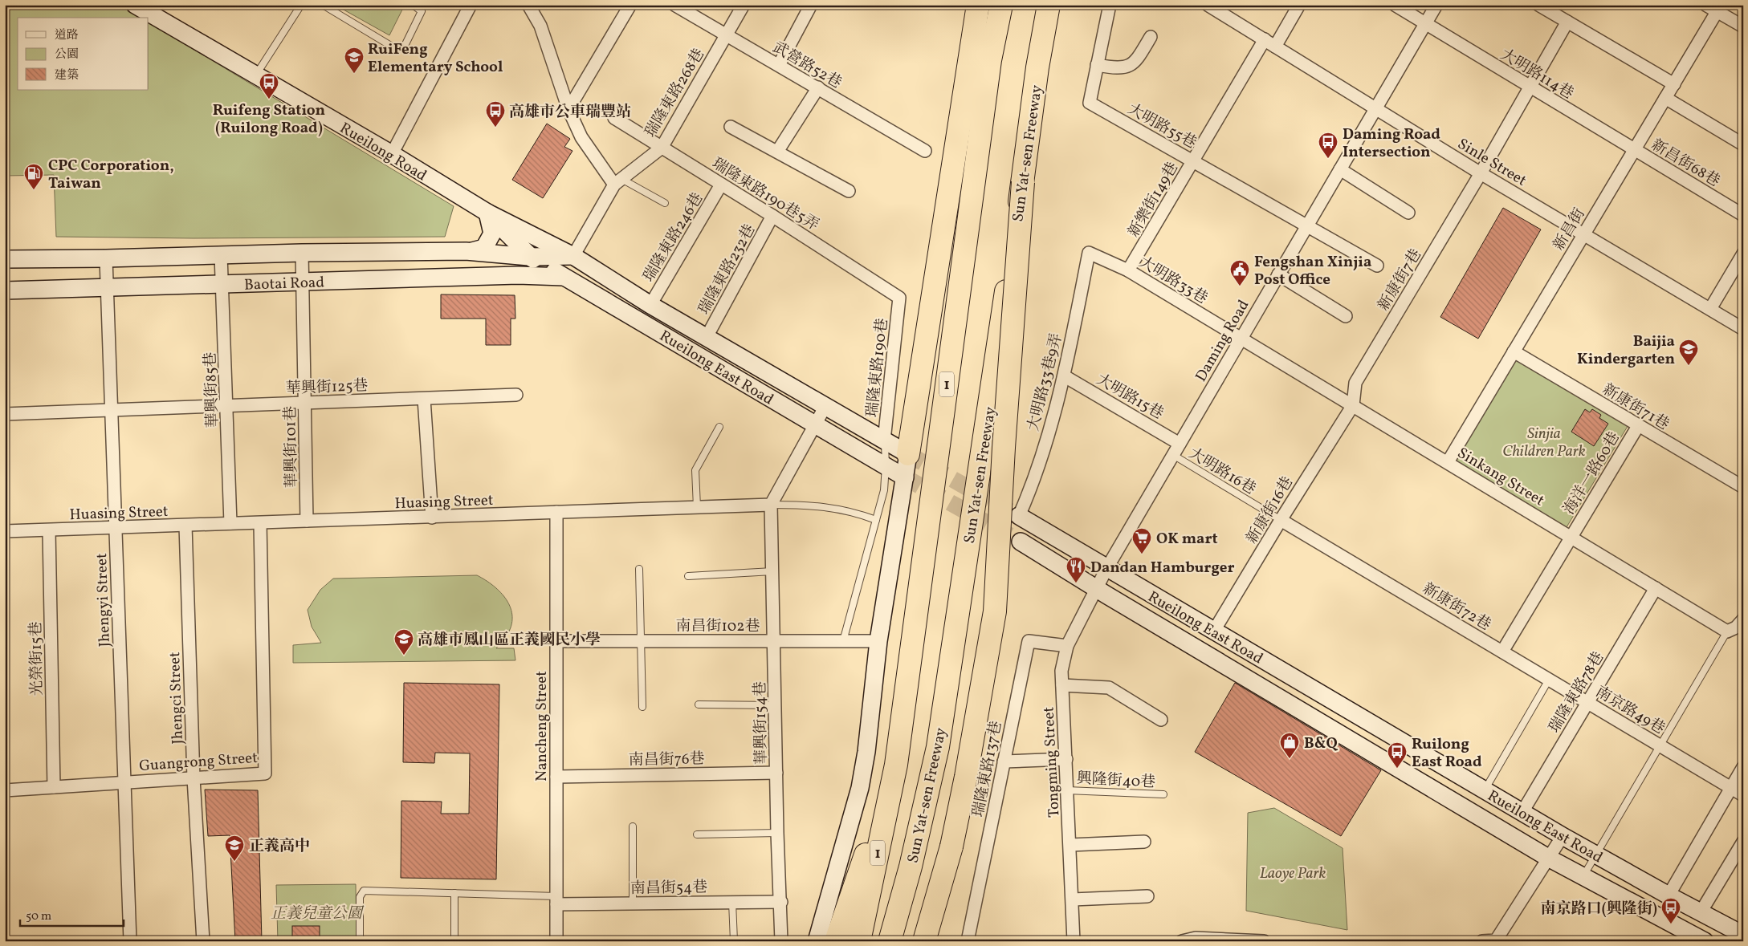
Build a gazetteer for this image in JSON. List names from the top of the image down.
{
  "streets": {
    "highway": ["Sun Yat-sen Freeway", "1"],
    "street": [
      "武營路52巷",
      "大明路114巷",
      "瑞隆東路268巷",
      "大明路55巷",
      "Rueilong Road",
      "Sinle Street",
      "新昌街68巷",
      "瑞隆東路190巷5弄",
      "新樂街149巷",
      "新昌街",
      "瑞隆東路246巷",
      "瑞隆東路232巷",
      "大明路33巷",
      "新康街7巷",
      "Baotai Road",
      "Daming Road",
      "Rueilong East Road",
      "瑞隆東路190巷",
      "大明路33巷9弄",
      "華興街125巷",
      "華興街85巷",
      "大明路15巷",
      "新康街71巷",
      "華興街101巷",
      "海洋一路60巷",
      "Sinkang Street",
      "Huasing Street",
      "新康街16巷",
      "Jhengyi Street",
      "新康街72巷",
      "南昌街102巷",
      "光榮街15巷",
      "瑞隆東路78巷",
      "Jhengci Street",
      "南京路49巷",
      "華興街154巷",
      "Nancheng Street",
      "南昌街76巷",
      "Guangrong Street",
      "Tongming Street",
      "瑞隆東路137巷",
      "南昌街54巷"
    ],
    "lane": ["大明路16巷", "興隆街40巷"]
  },
  "crossings": [
    ["武營路52巷", "瑞隆東路268巷"],
    ["大明路114巷", "新昌街68巷"],
    ["大明路114巷", "新昌街"],
    ["大明路114巷", "新康街7巷"],
    ["大明路114巷", "Daming Road"],
    ["瑞隆東路268巷", "Rueilong Road"],
    ["瑞隆東路268巷", "瑞隆東路190巷5弄"],
    ["瑞隆東路268巷", "Baotai Road"],
    ["瑞隆東路268巷", "Rueilong East Road"],
    ["大明路55巷", "新樂街149巷"],
    ["大明路55巷", "Daming Road"],
    ["Rueilong Road", "Baotai Road"],
    ["Rueilong Road", "Rueilong East Road"],
    ["Sinle Street", "新樂街149巷"],
    ["Sinle Street", "新昌街"],
    ["Sinle Street", "新康街7巷"],
    ["Sinle Street", "Daming Road"],
    ["新昌街68巷", "新昌街"],
    ["瑞隆東路190巷5弄", "瑞隆東路246巷"],
    ["瑞隆東路190巷5弄", "瑞隆東路232巷"],
    ["瑞隆東路190巷5弄", "瑞隆東路190巷"],
    ["新樂街149巷", "大明路33巷"],
    ["新昌街", "新康街71巷"],
    ["新昌街", "Sinkang Street"],
    ["瑞隆東路246巷", "Rueilong East Road"],
    ["瑞隆東路232巷", "Rueilong East Road"],
    ["大明路33巷", "Daming Road"],
    ["大明路33巷", "大明路33巷9弄"],
    ["大明路33巷", "Sinkang Street"],
    ["新康街7巷", "Sinkang Street"],
    ["新康街7巷", "新康街16巷"],
    ["Baotai Road", "Rueilong East Road"],
    ["Baotai Road", "華興街85巷"],
    ["Baotai Road", "華興街101巷"],
    ["Baotai Road", "Jhengyi Street"],
    ["Daming Road", "Rueilong East Road"],
    ["Daming Road", "大明路15巷"],
    ["Daming Road", "大明路16巷"],
    ["Daming Road", "Sinkang Street"],
    ["Daming Road", "Tongming Street"],
    ["Rueilong East Road", "瑞隆東路190巷"],
    ["Rueilong East Road", "大明路33巷9弄"],
    ["Rueilong East Road", "新康街16巷"],
    ["Rueilong East Road", "瑞隆東路78巷"],
    ["Rueilong East Road", "Tongming Street"],
    ["大明路33巷9弄", "大明路15巷"],
    ["華興街125巷", "華興街85巷"],
    ["華興街125巷", "華興街101巷"],
    ["華興街125巷", "Jhengyi Street"],
    ["華興街85巷", "Huasing Street"],
    ["新康街71巷", "海洋一路60巷"],
    ["華興街101巷", "Huasing Street"],
    ["大明路16巷", "新康街16巷"],
    ["大明路16巷", "新康街72巷"],
    ["海洋一路60巷", "Sinkang Street"],
    ["Sinkang Street", "新康街16巷"],
    ["Sinkang Street", "瑞隆東路78巷"],
    ["Huasing Street", "Jhengyi Street"],
    ["Huasing Street", "光榮街15巷"],
    ["Huasing Street", "Jhengci Street"],
    ["Huasing Street", "華興街154巷"],
    ["Huasing Street", "Nancheng Street"],
    ["Huasing Street", "Guangrong Street"],
    ["新康街16巷", "新康街72巷"],
    ["Jhengyi Street", "Guangrong Street"],
    ["新康街72巷", "南京路49巷"],
    ["南昌街102巷", "華興街154巷"],
    ["南昌街102巷", "Nancheng Street"],
    ["光榮街15巷", "Guangrong Street"],
    ["瑞隆東路78巷", "南京路49巷"],
    ["Jhengci Street", "Guangrong Street"],
    ["華興街154巷", "南昌街76巷"],
    ["華興街154巷", "南昌街54巷"],
    ["Nancheng Street", "南昌街76巷"],
    ["Nancheng Street", "南昌街54巷"],
    ["Tongming Street", "瑞隆東路137巷"],
    ["Tongming Street", "興隆街40巷"]
  ],
  "parks": ["Sinjia Children Park", "Laoye Park", "正義兒童公園"],
  "places": {
    "school or university": [
      "RuiFeng Elementary School",
      "Baijia Kindergarten",
      "高雄市鳳山區正義國民小學",
      "正義高中"
    ],
    "bus stop": [
      "Ruifeng Station (Ruilong Road)",
      "高雄市公車瑞豐站",
      "Daming Road Intersection",
      "Ruilong East Road",
      "南京路口(興隆街)"
    ],
    "fuel station": ["CPC Corporation, Taiwan"],
    "public building": ["Fengshan Xinjia Post Office"],
    "supermarket": ["OK mart"],
    "restaurant": ["Dandan Hamburger"],
    "shop": ["B&Q"]
  },
  "legend": ["道路", "公園", "建築"],
  "scale_bar": "50 m"
}
